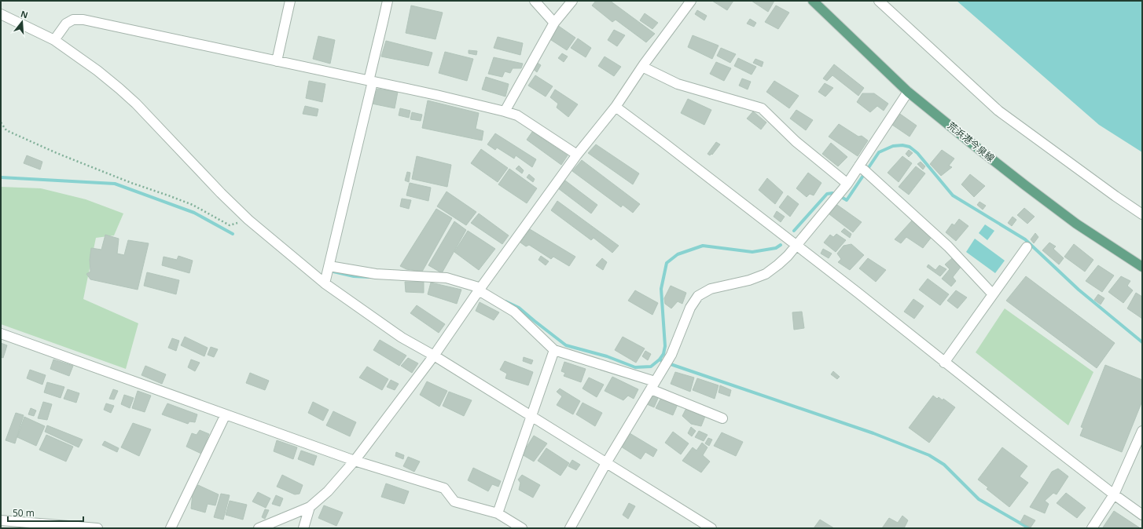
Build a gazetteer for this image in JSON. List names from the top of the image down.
{
  "streets": {
    "main road": ["荒浜港今泉線"]
  },
  "scale_bar": "50 m",
  "north": "top"
}
